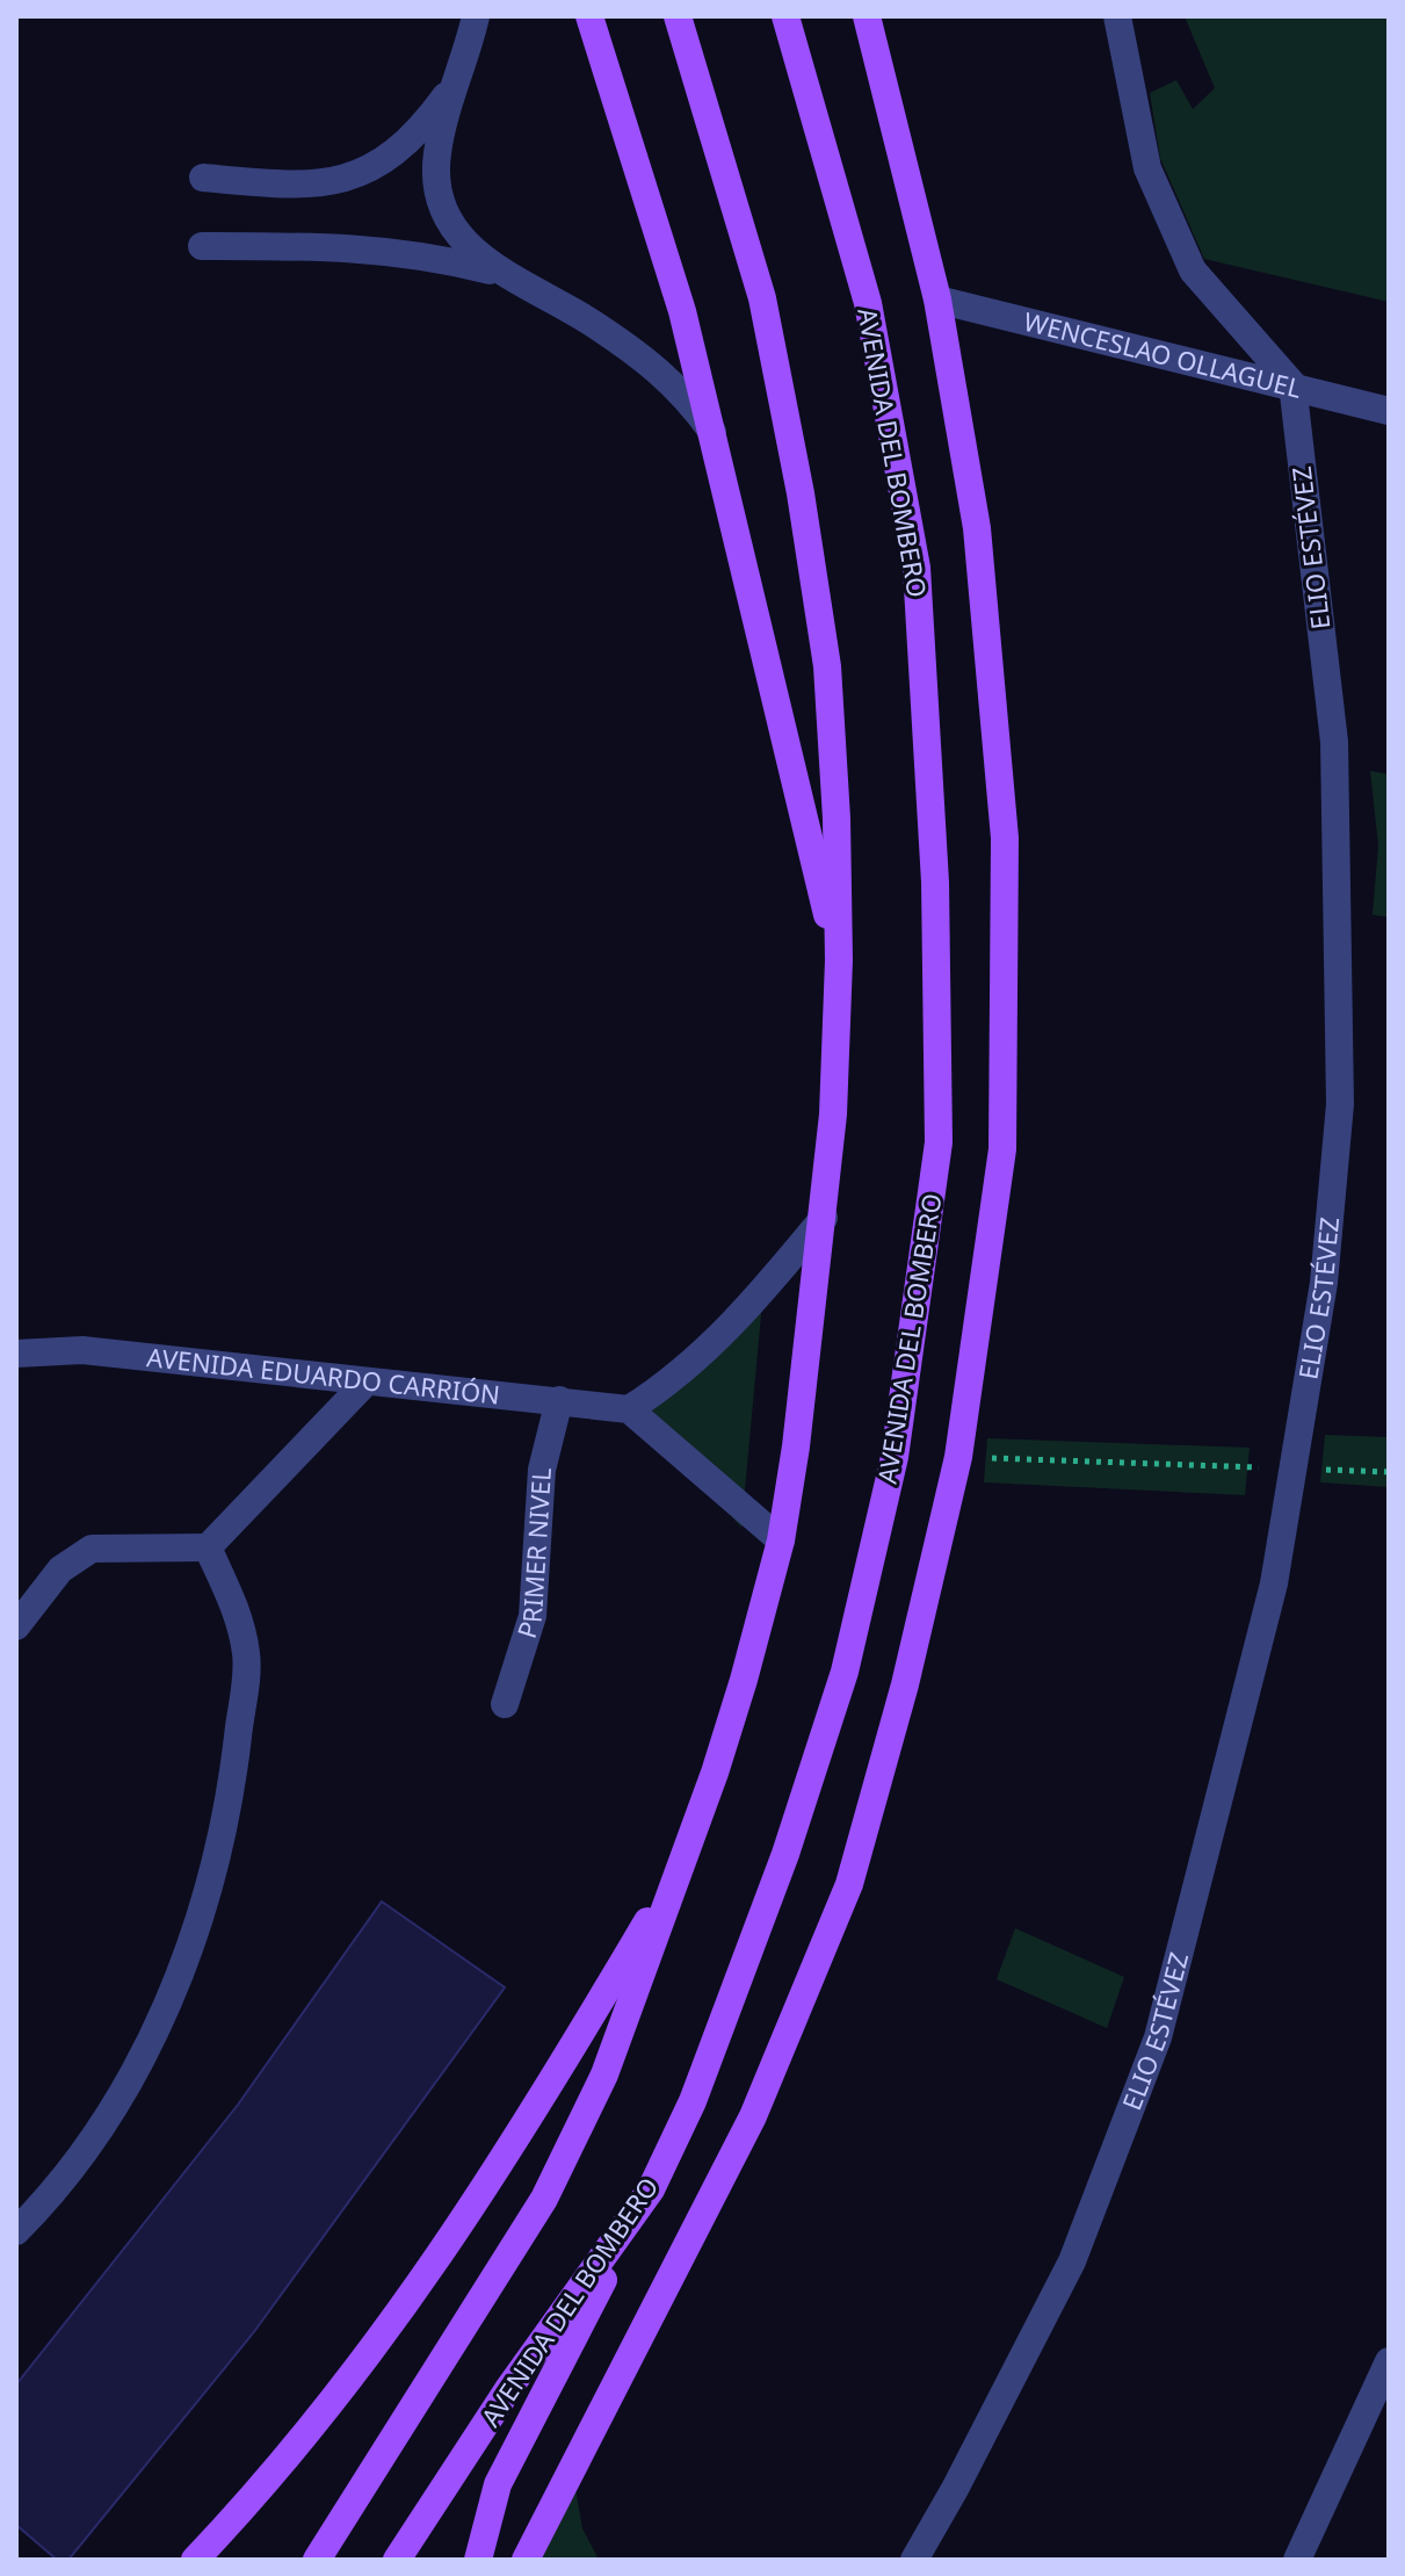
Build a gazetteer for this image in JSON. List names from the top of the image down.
{
  "streets": {
    "main road": ["AVENIDA DEL BOMBERO"],
    "street": [
      "WENCESLAO OLLAGUEL",
      "ELIO ESTÉVEZ",
      "AVENIDA EDUARDO CARRIÓN",
      "PRIMER NIVEL"
    ]
  },
  "crossings": [
    ["WENCESLAO OLLAGUEL", "ELIO ESTÉVEZ"],
    ["AVENIDA EDUARDO CARRIÓN", "PRIMER NIVEL"]
  ]
}
